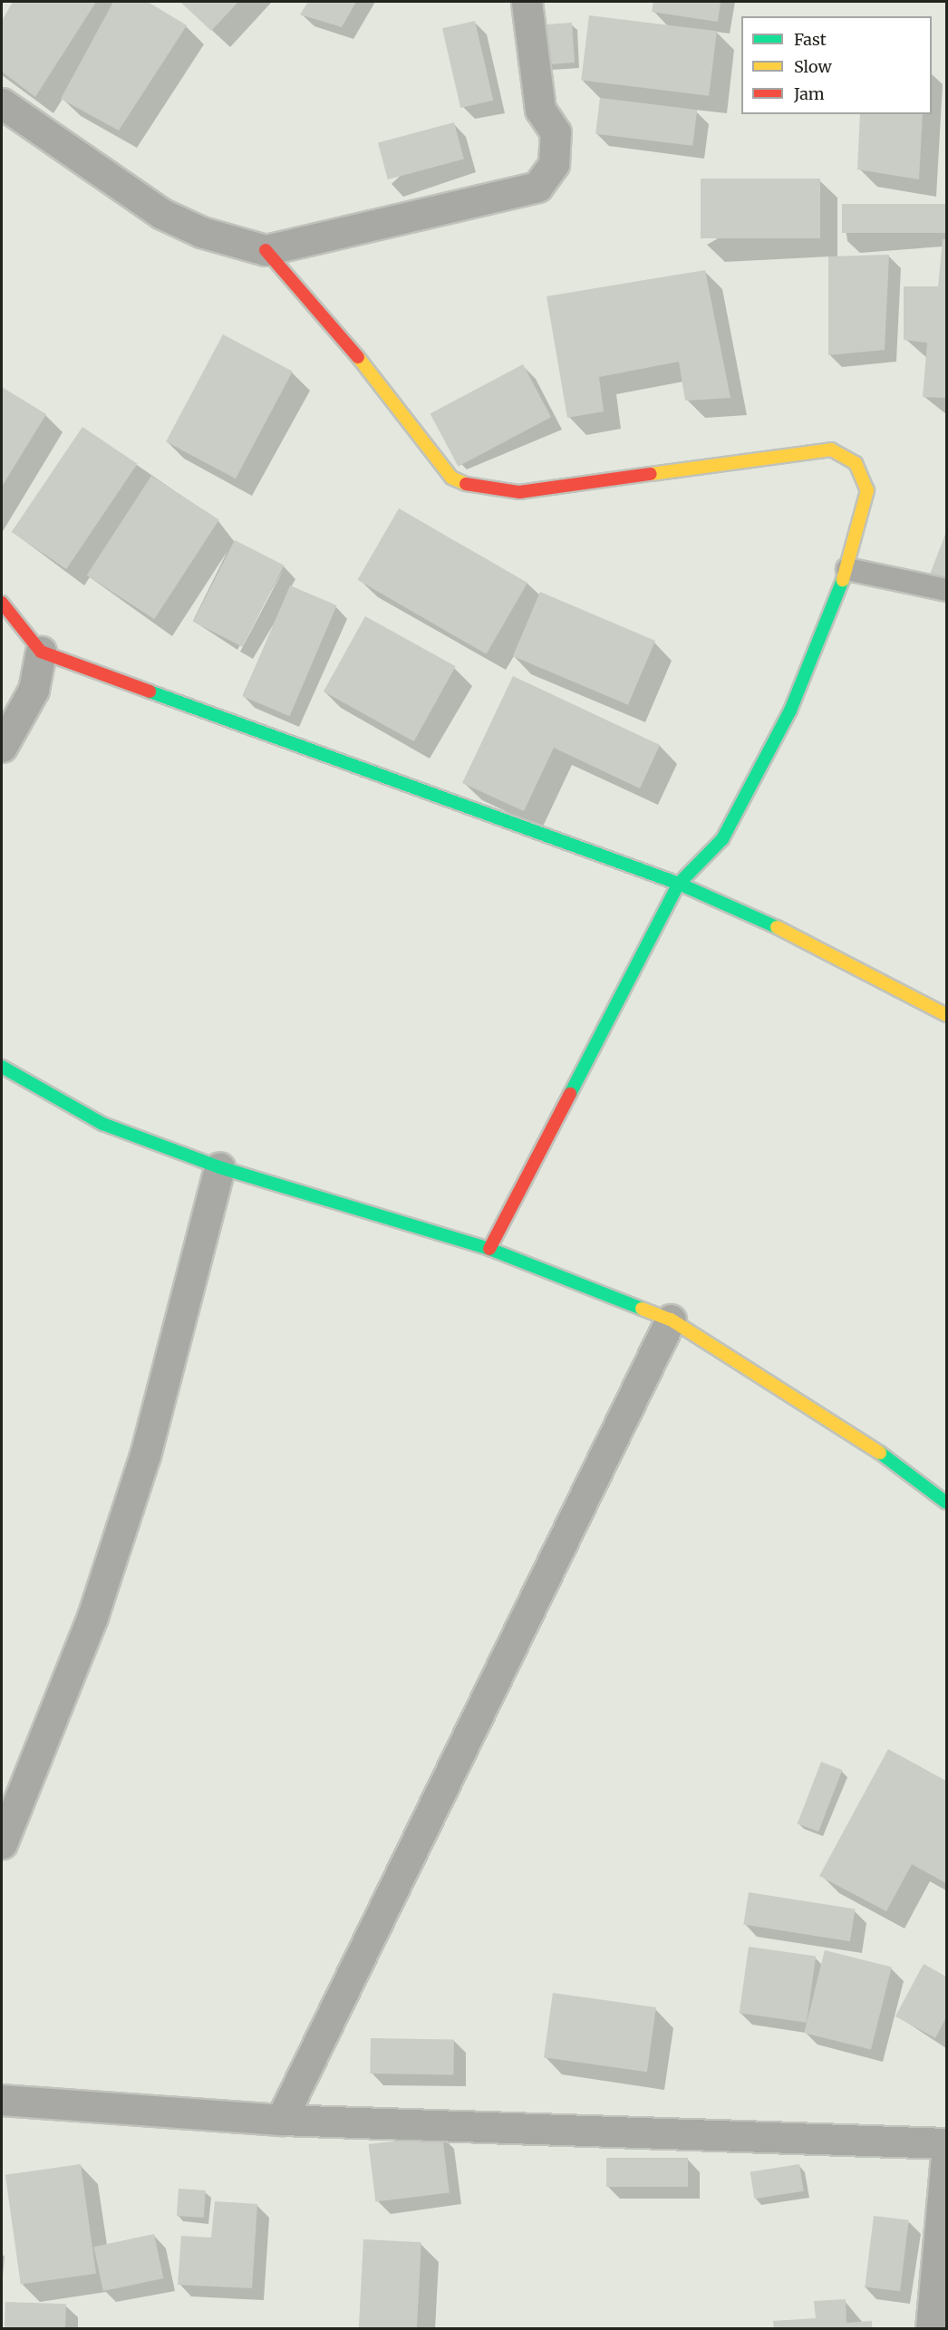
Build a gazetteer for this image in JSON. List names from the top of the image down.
{
  "legend": ["Fast", "Slow", "Jam"]
}
